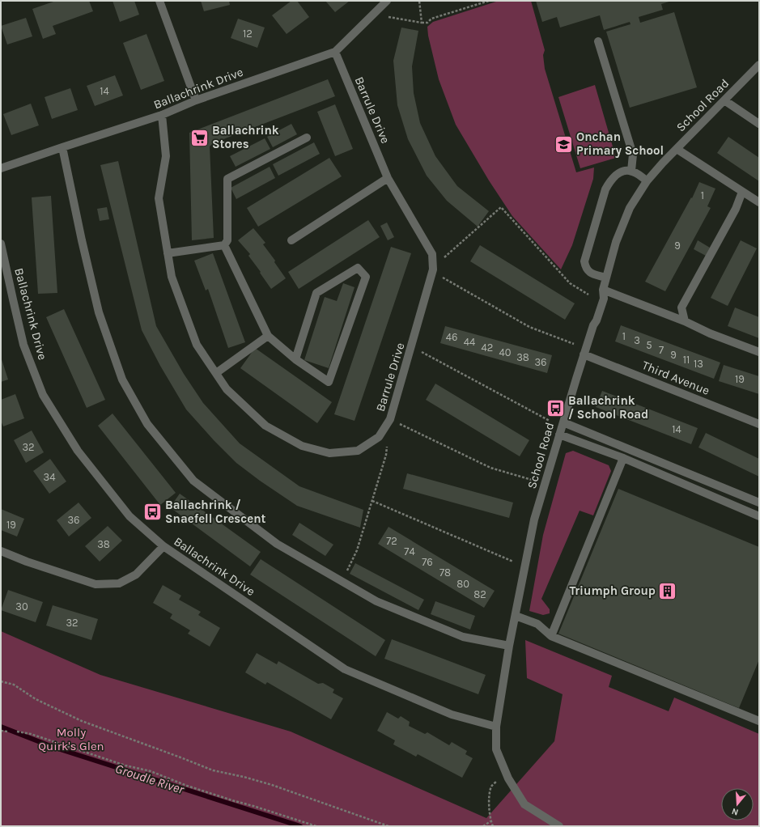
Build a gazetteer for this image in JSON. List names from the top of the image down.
{
  "streets": {
    "street": [
      "Ballachrink Drive",
      "School Road",
      "Barrule Drive",
      "Third Avenue"
    ]
  },
  "crossings": [
    ["Ballachrink Drive", "School Road"],
    ["Ballachrink Drive", "Barrule Drive"],
    ["School Road", "Third Avenue"]
  ],
  "water": ["Groudle River"],
  "parks": ["Molly Quirk's Glen"],
  "places": {
    "supermarket": ["Ballachrink Stores"],
    "school or university": ["Onchan Primary School"],
    "bus stop": ["Ballachrink / School Road", "Ballachrink / Snaefell Crescent"],
    "building": ["Triumph Group"]
  },
  "house_numbers": [
    "12",
    "14",
    "1",
    "9",
    "1",
    "46",
    "3",
    "44",
    "5",
    "42",
    "7",
    "40",
    "9",
    "38",
    "11",
    "36",
    "13",
    "19",
    "14",
    "32",
    "34",
    "36",
    "19",
    "72",
    "38",
    "74",
    "76",
    "78",
    "80",
    "82",
    "30",
    "32"
  ],
  "north": "bottom"
}
